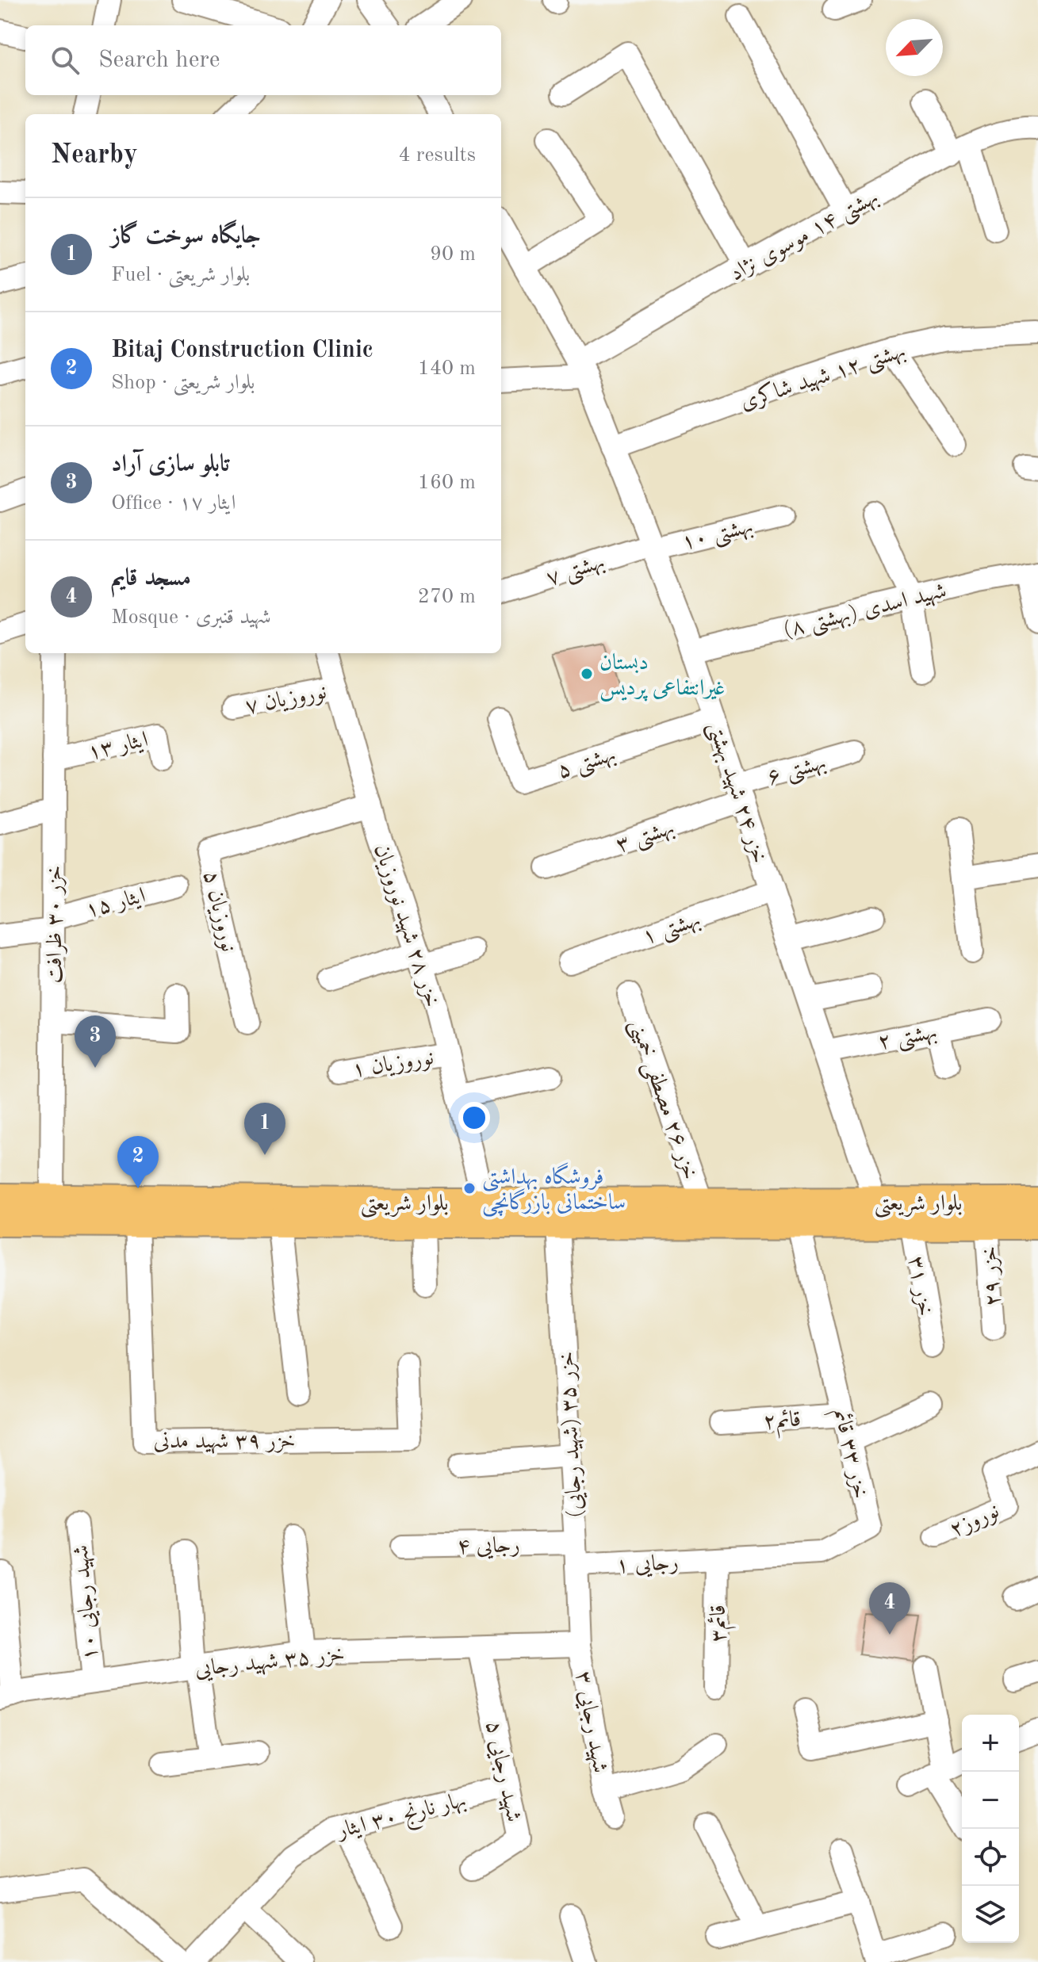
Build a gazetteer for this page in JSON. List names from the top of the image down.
{
  "streets": {
    "main road": ["بلوار شریعتی"],
    "street": [
      "بهشتی ۱۴ موسوی نژاد",
      "بهشتی ۱۲ شهید شاکری",
      "بهشتی ۱۰",
      "بهشتی ۷",
      "شهید اسدی (بهشتی ۸)",
      "نوروزیان ۷",
      "ایثار ۱۳",
      "بهشتی ۵",
      "بهشتی ۶",
      "خزر ۲۴ شهید بهشتی",
      "بهشتی ۳",
      "ایثار ۱۵",
      "نوروزیان ۵",
      "خزر ۳۰ ظرافت",
      "خزر ۲۸ شهید نوروزیان",
      "بهشتی ۱",
      "بهشتی ۲",
      "نوروزیان ۱",
      "خزر ۲۶ مصطفی خمینی",
      "خزر ۲۹",
      "خزر ۳۱",
      "قائم۲",
      "خزر ۳۵ (شهید رجایی)",
      "خزر ۳۹ شهید مدنی",
      "خزر ۳۳ قائم",
      "نوروز۲",
      "رجایی ۴",
      "رجایی ۱",
      "شهید رجایی ۱۰",
      "قائم۳",
      "خزر ۳۵ شهید رجایی",
      "شهید رجایی ۳",
      "شهید رجایی ۵",
      "بهار نارنج ۳۰ ایثار"
    ]
  },
  "crossings": [
    ["بهشتی ۱۴ موسوی نژاد", "خزر ۲۴ شهید بهشتی"],
    ["بهشتی ۱۲ شهید شاکری", "خزر ۲۴ شهید بهشتی"],
    ["بهشتی ۱۰", "بهشتی ۷"],
    ["بهشتی ۱۰", "خزر ۲۴ شهید بهشتی"],
    ["بهشتی ۷", "خزر ۲۴ شهید بهشتی"],
    ["شهید اسدی (بهشتی ۸)", "خزر ۲۴ شهید بهشتی"],
    ["نوروزیان ۷", "خزر ۲۸ شهید نوروزیان"],
    ["ایثار ۱۳", "خزر ۳۰ ظرافت"],
    ["بهشتی ۵", "خزر ۲۴ شهید بهشتی"],
    ["بهشتی ۶", "خزر ۲۴ شهید بهشتی"],
    ["بهشتی ۶", "بهشتی ۳"],
    ["خزر ۲۴ شهید بهشتی", "بهشتی ۳"],
    ["خزر ۲۴ شهید بهشتی", "بهشتی ۱"],
    ["خزر ۲۴ شهید بهشتی", "بهشتی ۲"],
    ["خزر ۲۴ شهید بهشتی", "بلوار شریعتی"],
    ["ایثار ۱۵", "خزر ۳۰ ظرافت"],
    ["نوروزیان ۵", "خزر ۲۸ شهید نوروزیان"],
    ["خزر ۳۰ ظرافت", "بلوار شریعتی"],
    ["خزر ۲۸ شهید نوروزیان", "نوروزیان ۱"],
    ["خزر ۲۸ شهید نوروزیان", "بلوار شریعتی"],
    ["خزر ۲۶ مصطفی خمینی", "بلوار شریعتی"],
    ["بلوار شریعتی", "خزر ۲۹"],
    ["بلوار شریعتی", "خزر ۳۱"],
    ["بلوار شریعتی", "خزر ۳۵ (شهید رجایی)"],
    ["بلوار شریعتی", "خزر ۳۹ شهید مدنی"],
    ["بلوار شریعتی", "خزر ۳۳ قائم"],
    ["قائم۲", "خزر ۳۳ قائم"],
    ["خزر ۳۵ (شهید رجایی)", "رجایی ۴"],
    ["خزر ۳۵ (شهید رجایی)", "رجایی ۱"],
    ["خزر ۳۵ (شهید رجایی)", "خزر ۳۵ شهید رجایی"],
    ["خزر ۳۵ (شهید رجایی)", "شهید رجایی ۳"],
    ["خزر ۳۳ قائم", "رجایی ۱"],
    ["خزر ۳۳ قائم", "قائم۳"],
    ["رجایی ۱", "قائم۳"],
    ["شهید رجایی ۱۰", "خزر ۳۵ شهید رجایی"],
    ["خزر ۳۵ شهید رجایی", "شهید رجایی ۳"],
    ["خزر ۳۵ شهید رجایی", "شهید رجایی ۵"],
    ["شهید رجایی ۵", "بهار نارنج ۳۰ ایثار"]
  ],
  "places": ["دبستان غیرانتفاعی پردیس", "فروشگاه بهداشتی ساختمانی بازرگانچی"],
  "north": "bottom left",
  "page": {
    "search": "Search here",
    "heading": ["Nearby", "4 results"],
    "list": [
      {
        "mark": "1",
        "name": "جایگاه سوخت گاز",
        "note": "Fuel · بلوار شریعتی",
        "value": "90 m"
      },
      {
        "mark": "2",
        "name": "Bitaj Construction Clinic",
        "note": "Shop · بلوار شریعتی",
        "value": "140 m"
      },
      {
        "mark": "3",
        "name": "تابلو سازی آراد",
        "note": "Office · ایثار ۱۷",
        "value": "160 m"
      },
      {
        "mark": "4",
        "name": "مسجد قایم",
        "note": "Mosque · شهید قنبری",
        "value": "270 m"
      }
    ],
    "pins": [
      "3",
      "1",
      "2",
      "4"
    ],
    "map_buttons": ["+", "−"]
  }
}
